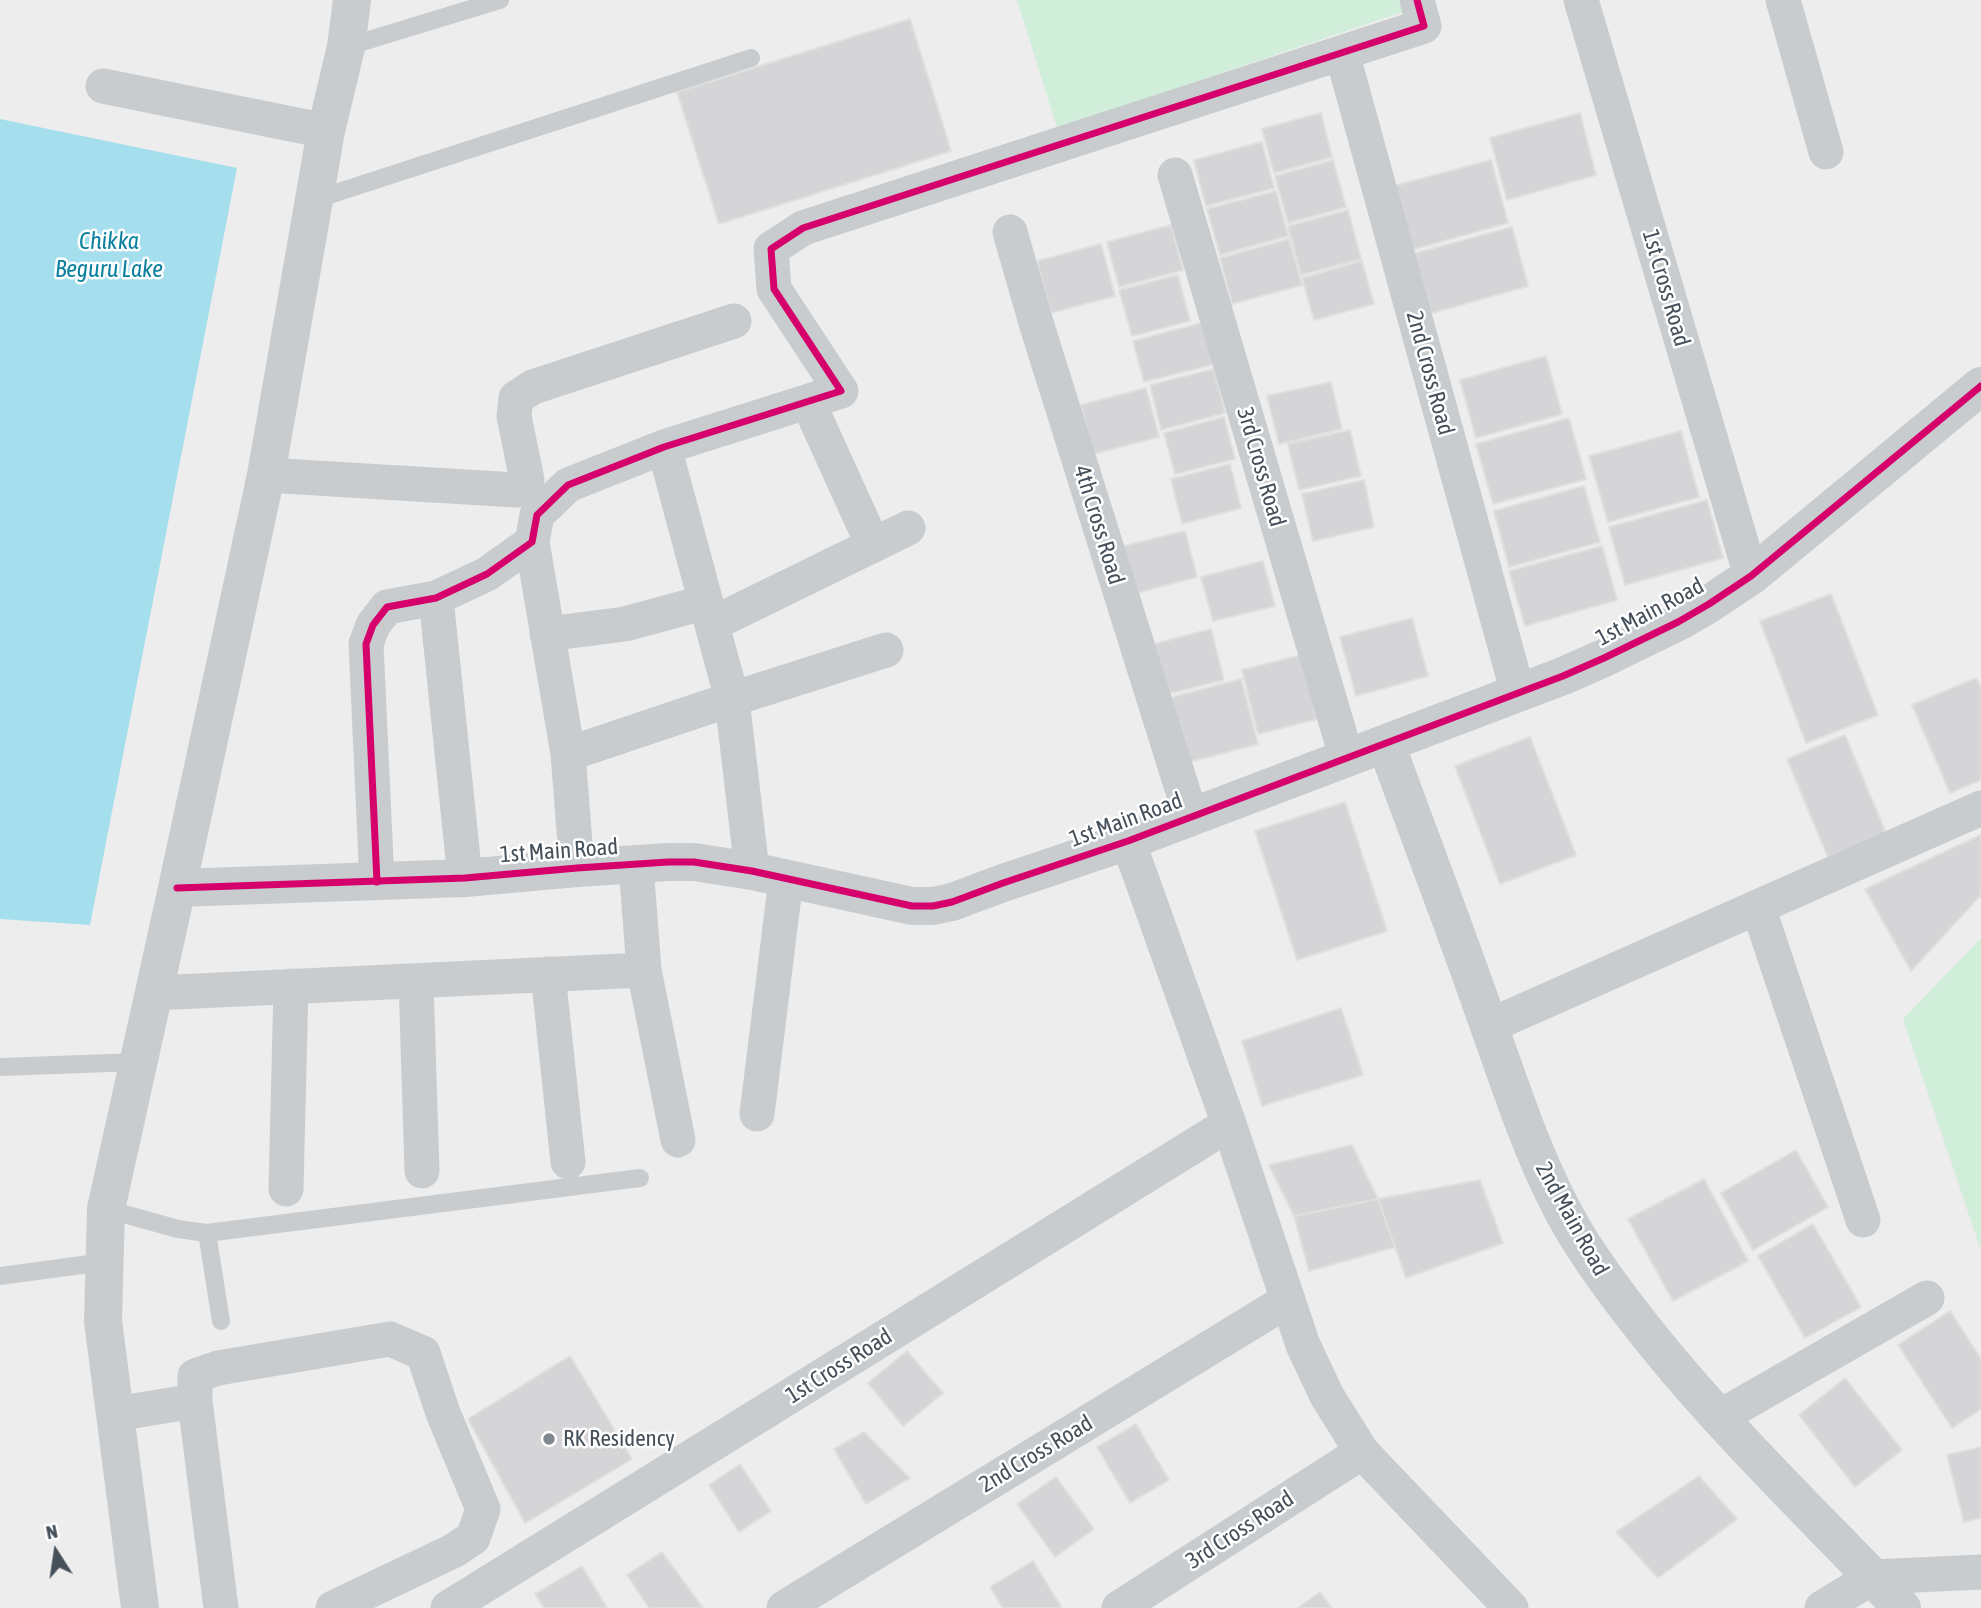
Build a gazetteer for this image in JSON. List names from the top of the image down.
{
  "streets": {
    "street": [
      "1st Cross Road",
      "2nd Cross Road",
      "3rd Cross Road",
      "4th Cross Road",
      "1st Main Road",
      "2nd Main Road"
    ]
  },
  "crossings": [
    ["1st Cross Road", "1st Main Road"],
    ["2nd Cross Road", "1st Main Road"],
    ["3rd Cross Road", "1st Main Road"],
    ["4th Cross Road", "1st Main Road"],
    ["1st Main Road", "2nd Main Road"]
  ],
  "water": ["Chikka Beguru Lake"],
  "places": ["RK Residency"],
  "north": "top"
}
